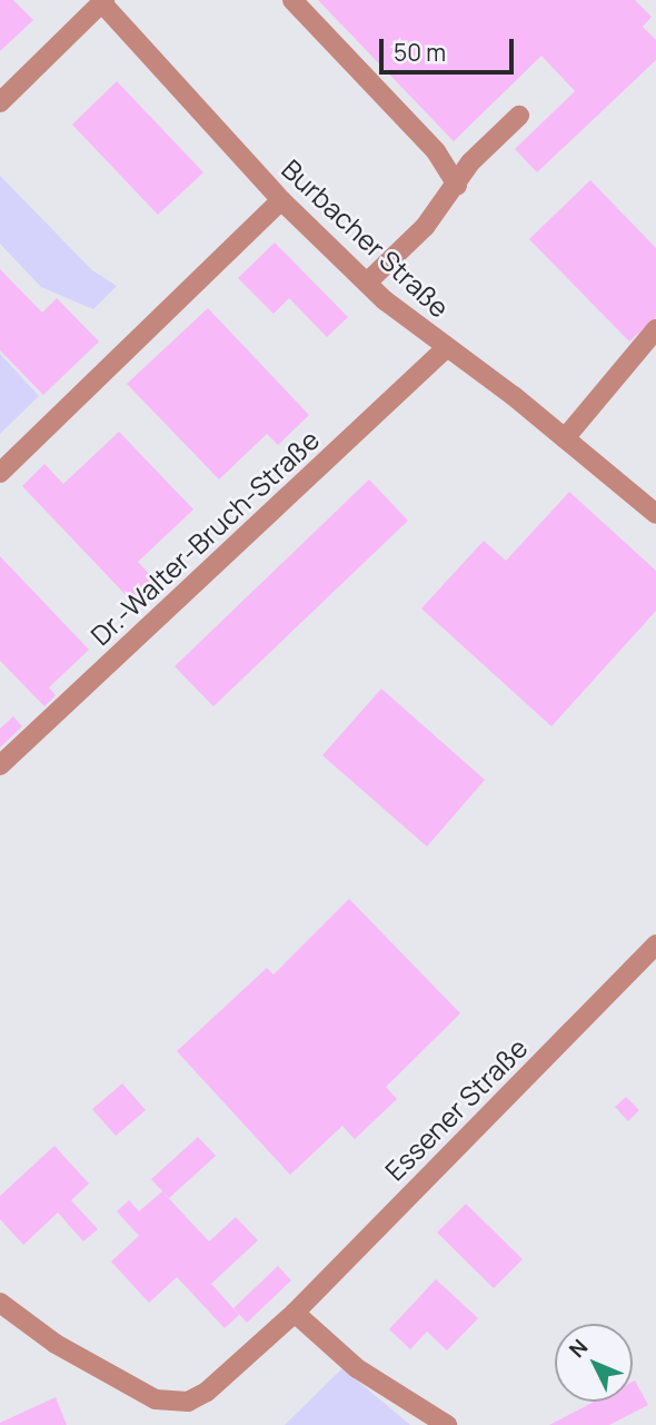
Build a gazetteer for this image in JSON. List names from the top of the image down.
{
  "streets": {
    "street": ["Burbacher Straße", "Dr.-Walter-Bruch-Straße", "Essener Straße"]
  },
  "crossings": [
    ["Burbacher Straße", "Dr.-Walter-Bruch-Straße"]
  ],
  "scale_bar": "50 m",
  "north": "top left"
}
